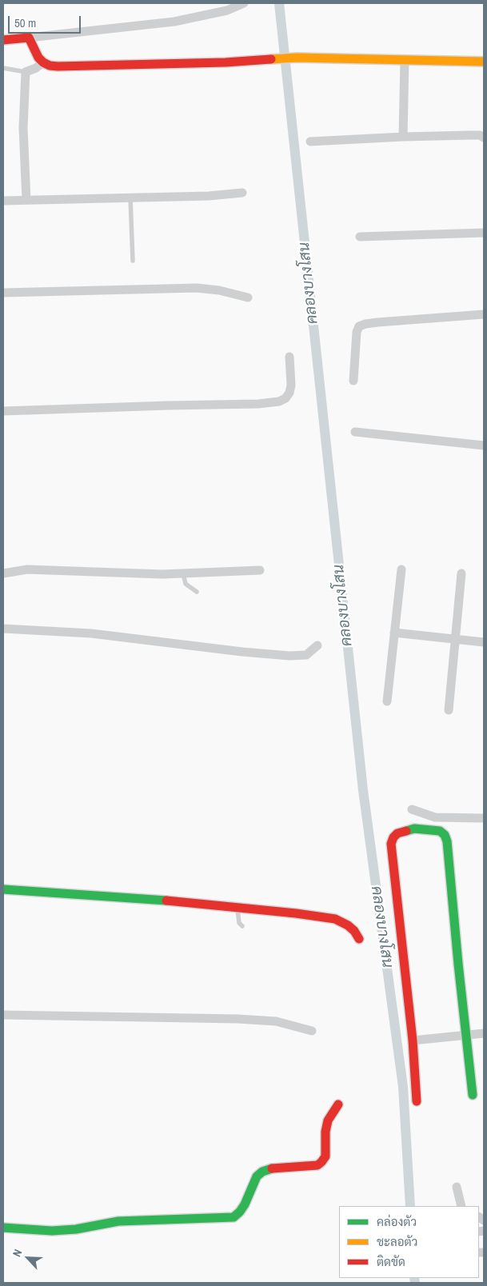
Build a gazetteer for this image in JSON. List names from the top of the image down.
{
  "water": ["คลองบางโสน"],
  "legend": ["คล่องตัว", "ชะลอตัว", "ติดขัด"],
  "scale_bar": "50 m",
  "north": "top left"
}
